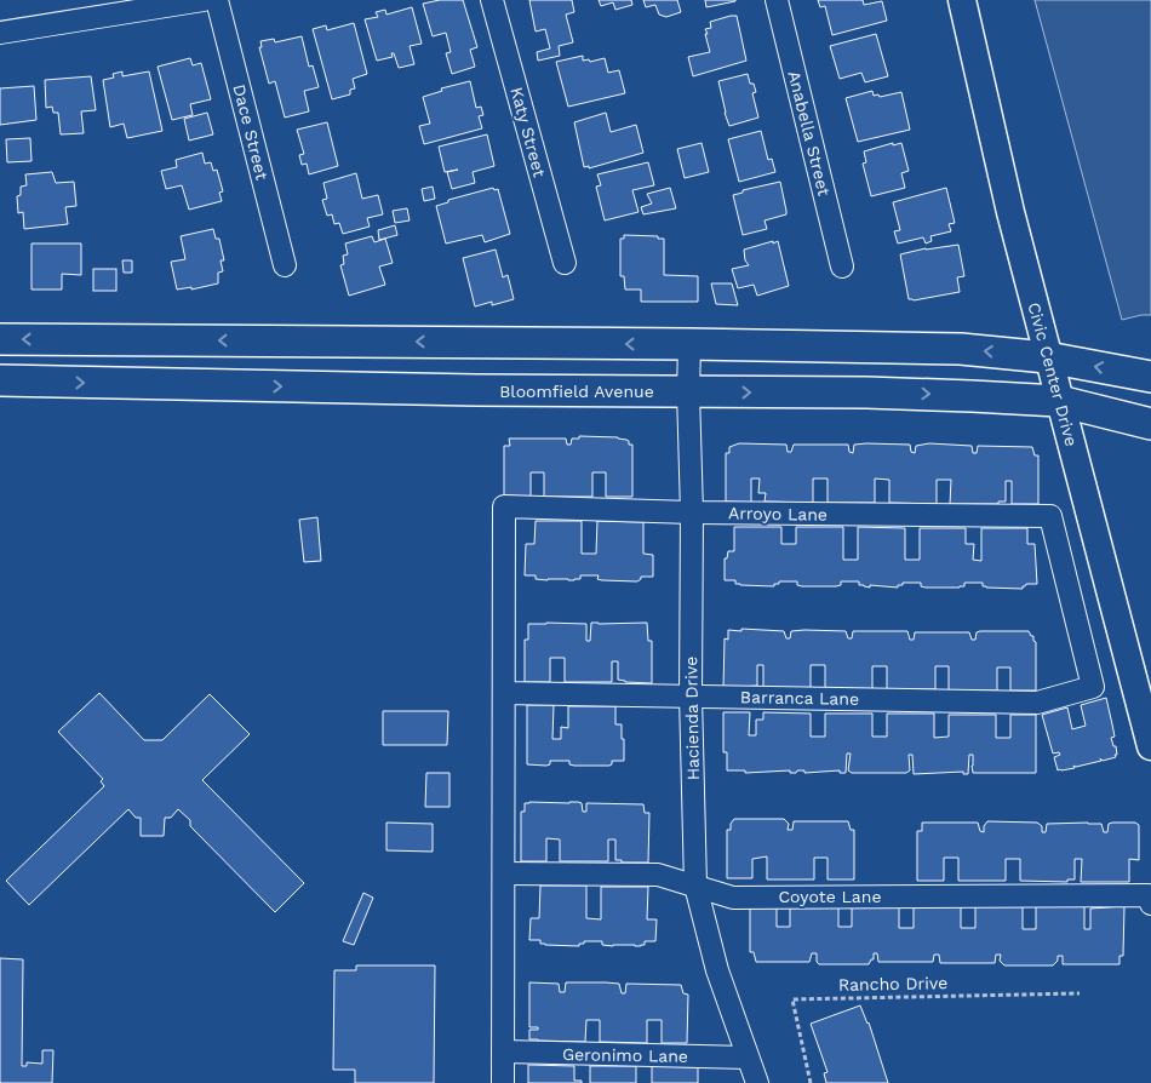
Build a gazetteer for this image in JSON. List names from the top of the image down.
{
  "streets": {
    "main road": ["Bloomfield Avenue"],
    "street": [
      "Dace Street",
      "Katy Street",
      "Anabella Street",
      "Civic Center Drive",
      "Arroyo Lane",
      "Barranca Lane",
      "Hacienda Drive",
      "Coyote Lane",
      "Geronimo Lane"
    ],
    "path": ["Rancho Drive"]
  },
  "crossings": [
    ["Civic Center Drive", "Bloomfield Avenue"],
    ["Bloomfield Avenue", "Hacienda Drive"],
    ["Arroyo Lane", "Barranca Lane"],
    ["Arroyo Lane", "Hacienda Drive"],
    ["Barranca Lane", "Hacienda Drive"],
    ["Hacienda Drive", "Coyote Lane"],
    ["Hacienda Drive", "Geronimo Lane"]
  ]
}
